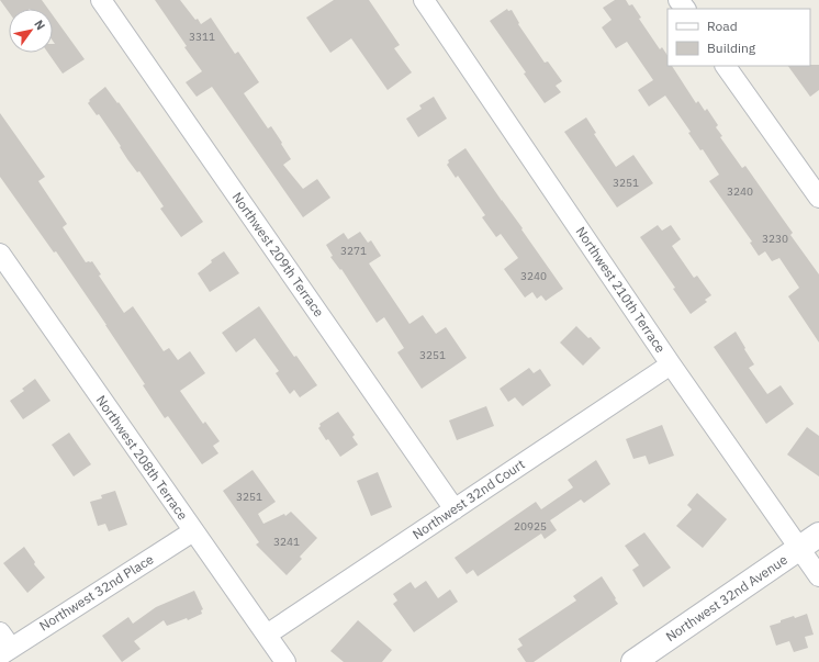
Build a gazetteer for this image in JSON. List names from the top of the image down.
{
  "streets": {
    "street": [
      "Northwest 209th Terrace",
      "Northwest 210th Terrace",
      "Northwest 208th Terrace",
      "Northwest 32nd Court",
      "Northwest 32nd Place",
      "Northwest 32nd Avenue"
    ]
  },
  "crossings": [
    ["Northwest 209th Terrace", "Northwest 32nd Court"],
    ["Northwest 210th Terrace", "Northwest 32nd Court"],
    ["Northwest 210th Terrace", "Northwest 32nd Avenue"],
    ["Northwest 208th Terrace", "Northwest 32nd Court"],
    ["Northwest 208th Terrace", "Northwest 32nd Place"]
  ],
  "house_numbers": [
    "3311",
    "3251",
    "3240",
    "3230",
    "3271",
    "3240",
    "3251",
    "3251",
    "20925",
    "3241"
  ],
  "legend": ["Road", "Building"],
  "north": "top right"
}
